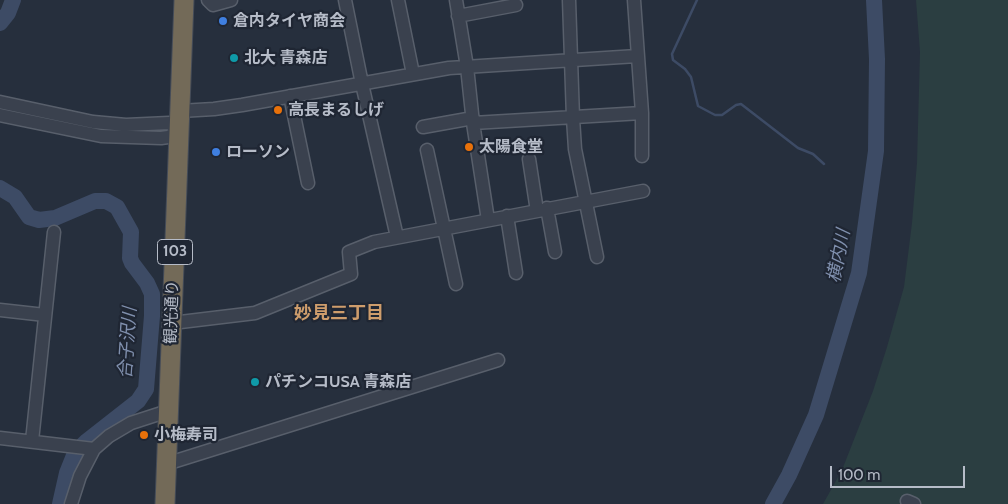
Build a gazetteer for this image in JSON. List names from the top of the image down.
{
  "streets": {
    "highway": ["103", "観光通り"]
  },
  "districts": ["妙見三丁目"],
  "water": ["横内川", "合子沢川"],
  "places": [
    "倉内タイヤ商会",
    "北大 青森店",
    "高長まるしげ",
    "太陽食堂",
    "ローソン",
    "パチンコUSA 青森店",
    "小梅寿司"
  ],
  "scale_bar": "100 m"
}
